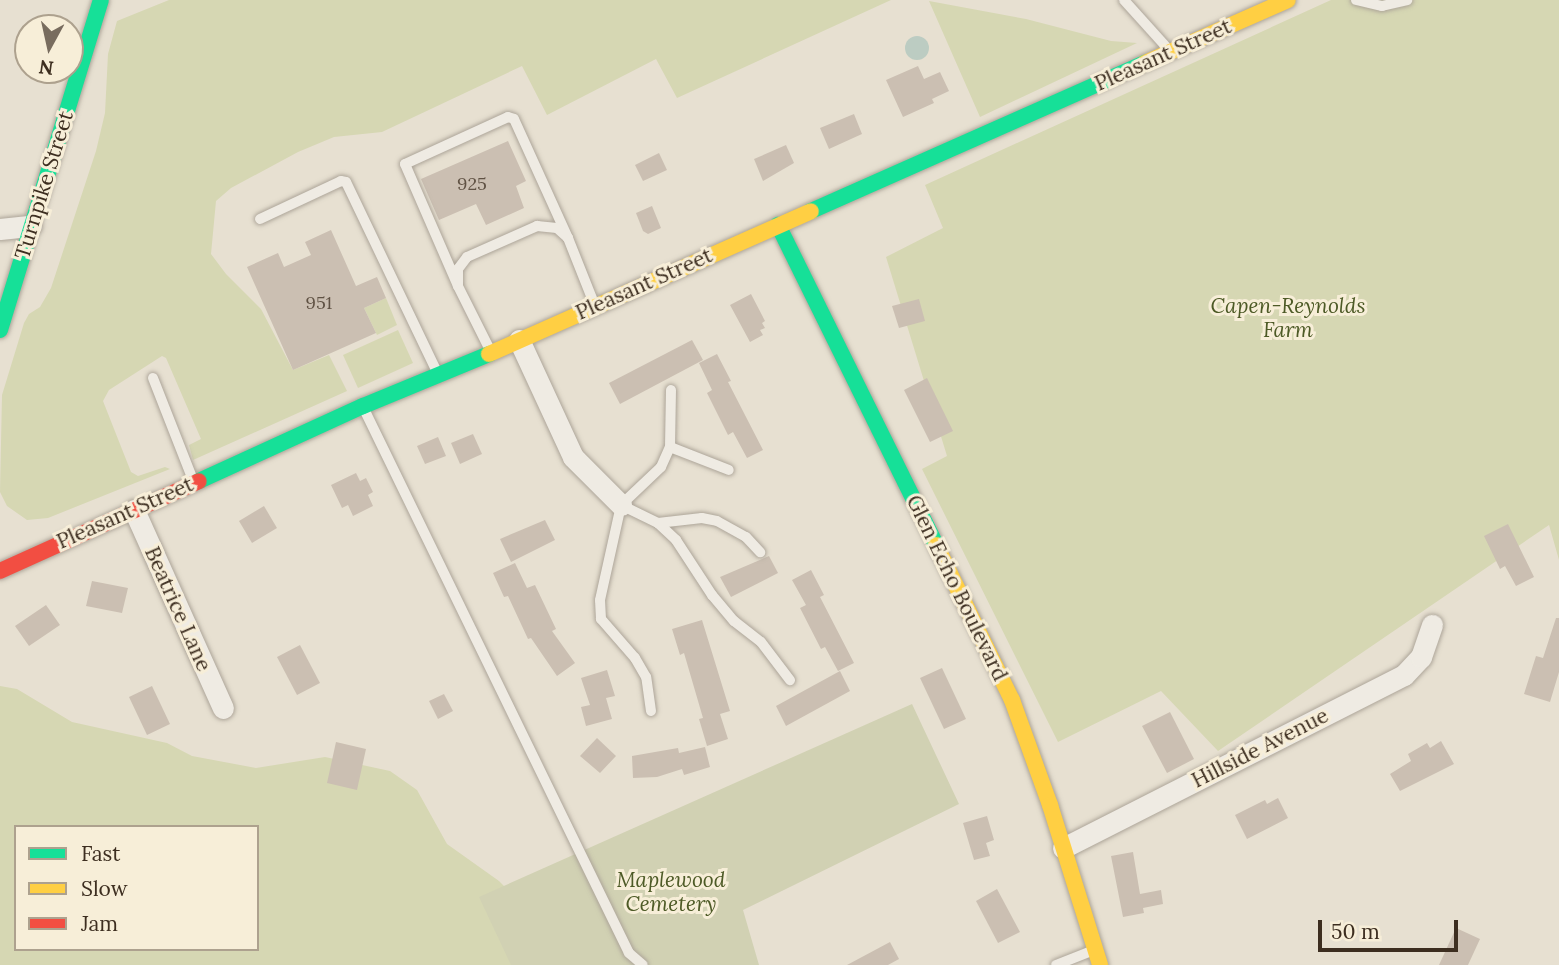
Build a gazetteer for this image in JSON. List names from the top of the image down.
{
  "streets": {
    "main road": ["Pleasant Street", "Turnpike Street", "Glen Echo Boulevard"],
    "street": ["Beatrice Lane", "Hillside Avenue"]
  },
  "crossings": [
    ["Pleasant Street", "Glen Echo Boulevard"],
    ["Pleasant Street", "Beatrice Lane"],
    ["Glen Echo Boulevard", "Hillside Avenue"]
  ],
  "parks": ["Capen-Reynolds Farm", "Maplewood Cemetery"],
  "house_numbers": ["925", "951"],
  "legend": ["Fast", "Slow", "Jam"],
  "scale_bar": "50 m",
  "north": "bottom"
}
